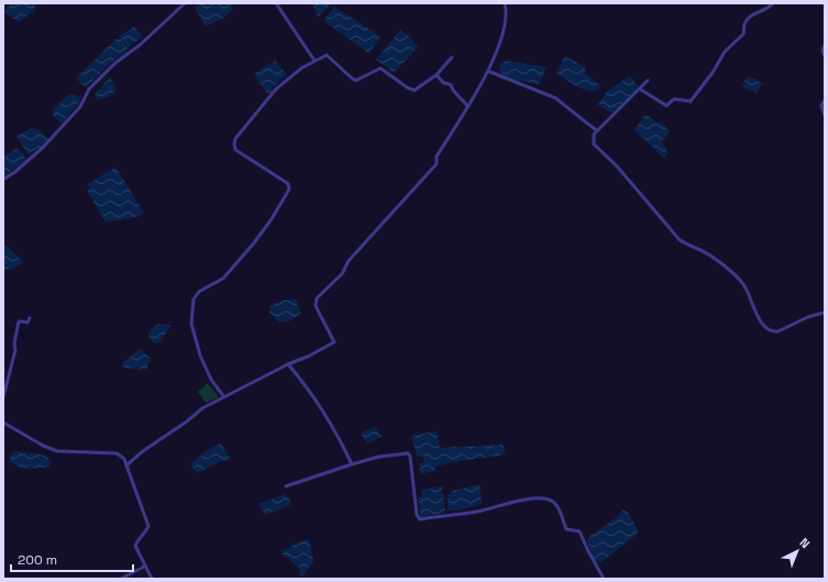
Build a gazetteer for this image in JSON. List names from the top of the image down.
{
  "scale_bar": "200 m",
  "north": "top right"
}
